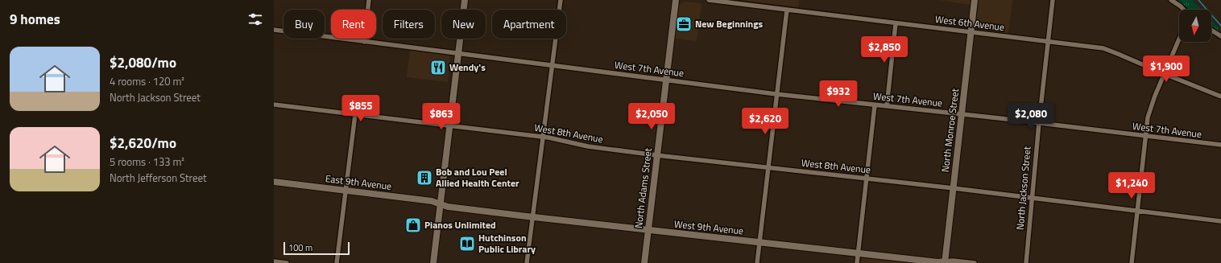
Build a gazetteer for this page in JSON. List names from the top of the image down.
{
  "streets": {
    "street": [
      "West 6th Avenue",
      "West 7th Avenue",
      "North Monroe Street",
      "West 8th Avenue",
      "East 9th Avenue",
      "North Adams Street",
      "North Jackson Street",
      "West 9th Avenue"
    ]
  },
  "crossings": [
    ["West 6th Avenue", "North Monroe Street"],
    ["West 6th Avenue", "North Jackson Street"],
    ["West 7th Avenue", "North Monroe Street"],
    ["West 7th Avenue", "North Adams Street"],
    ["West 7th Avenue", "North Jackson Street"],
    ["North Monroe Street", "West 8th Avenue"],
    ["North Monroe Street", "West 9th Avenue"],
    ["West 8th Avenue", "North Adams Street"],
    ["West 8th Avenue", "North Jackson Street"],
    ["East 9th Avenue", "West 9th Avenue"],
    ["North Adams Street", "West 9th Avenue"]
  ],
  "places": {
    "office": ["New Beginnings"],
    "restaurant": ["Wendy's"],
    "building": ["Bob and Lou Peel Allied Health Center"],
    "shop": ["Pianos Unlimited"],
    "library": ["Hutchinson Public Library"]
  },
  "scale_bar": "100 m",
  "north": "bottom",
  "page": {
    "heading": "9 homes",
    "chip": [
      "Buy",
      "Rent",
      "Filters",
      "New",
      "Apartment"
    ],
    "price": [
      "$2,850",
      "$1,900",
      "$932",
      "$855",
      "$863",
      "$2,050",
      "$2,080",
      "$2,620",
      "$1,240"
    ],
    "list": [
      {
        "name": "$2,080/mo",
        "note": "4 rooms · 120 m² · North Jackson Street"
      },
      {
        "name": "$2,620/mo",
        "note": "5 rooms · 133 m² · North Jefferson Street"
      }
    ],
    "scale": "100 m"
  }
}
